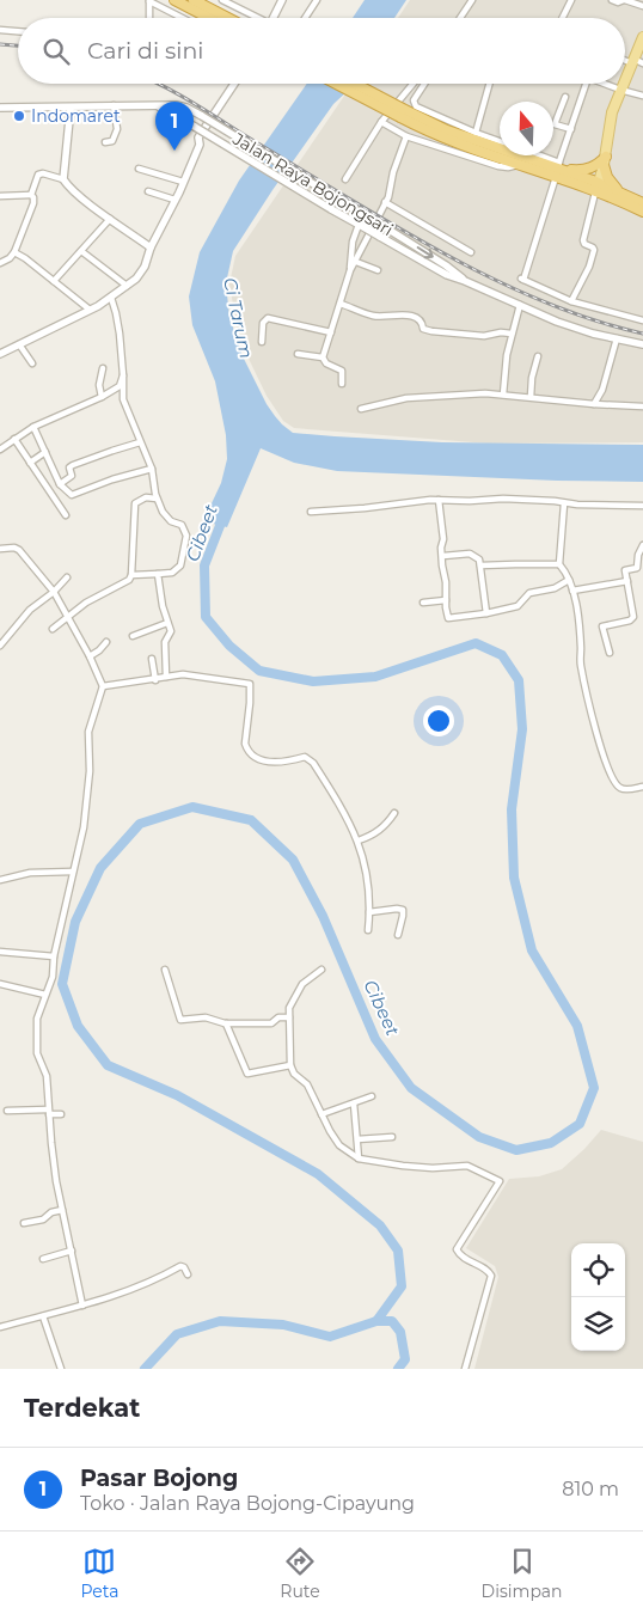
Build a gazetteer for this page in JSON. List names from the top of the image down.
{
  "streets": {
    "street": ["Jalan Raya Bojongsari"]
  },
  "water": ["Ci Tarum", "Cibeet"],
  "places": ["Indomaret"],
  "north": "top",
  "page": {
    "search": "Cari di sini",
    "pins": "1",
    "heading": "Terdekat",
    "list": [
      {
        "mark": "1",
        "name": "Pasar Bojong",
        "note": "Toko · Jalan Raya Bojong-Cipayung",
        "value": "810 m"
      }
    ],
    "nav": ["Peta", "Rute", "Disimpan"]
  }
}
